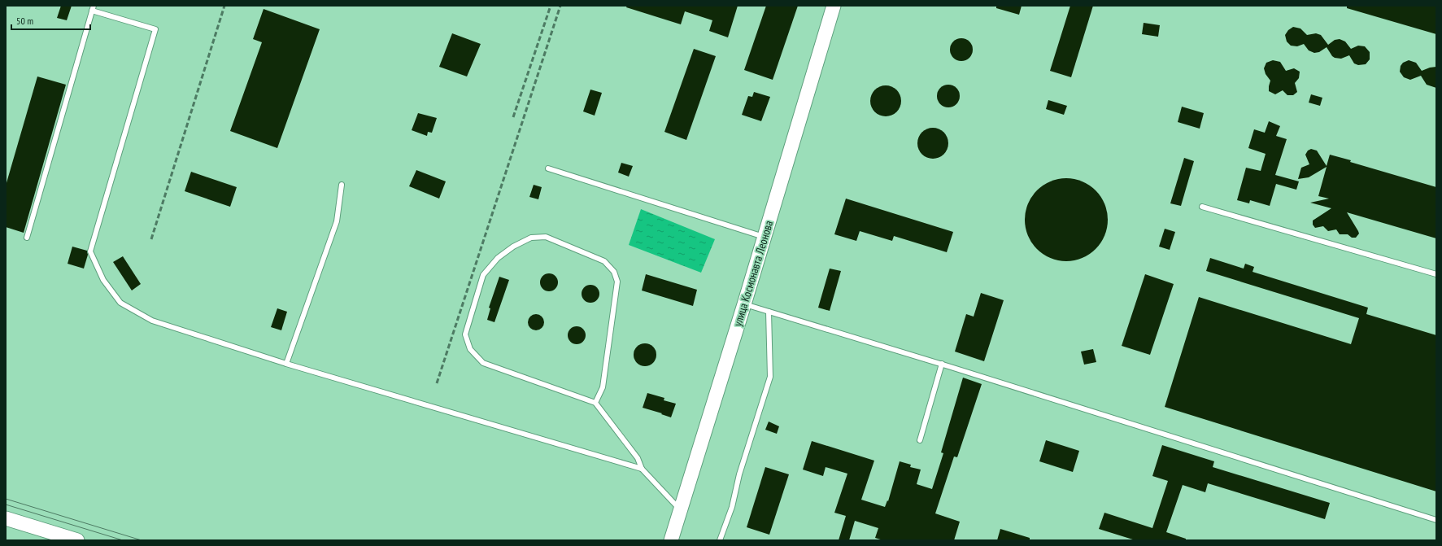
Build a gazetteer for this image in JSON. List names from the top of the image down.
{
  "streets": {
    "street": ["улица Космонавта Леонова"]
  },
  "scale_bar": "50 m"
}
